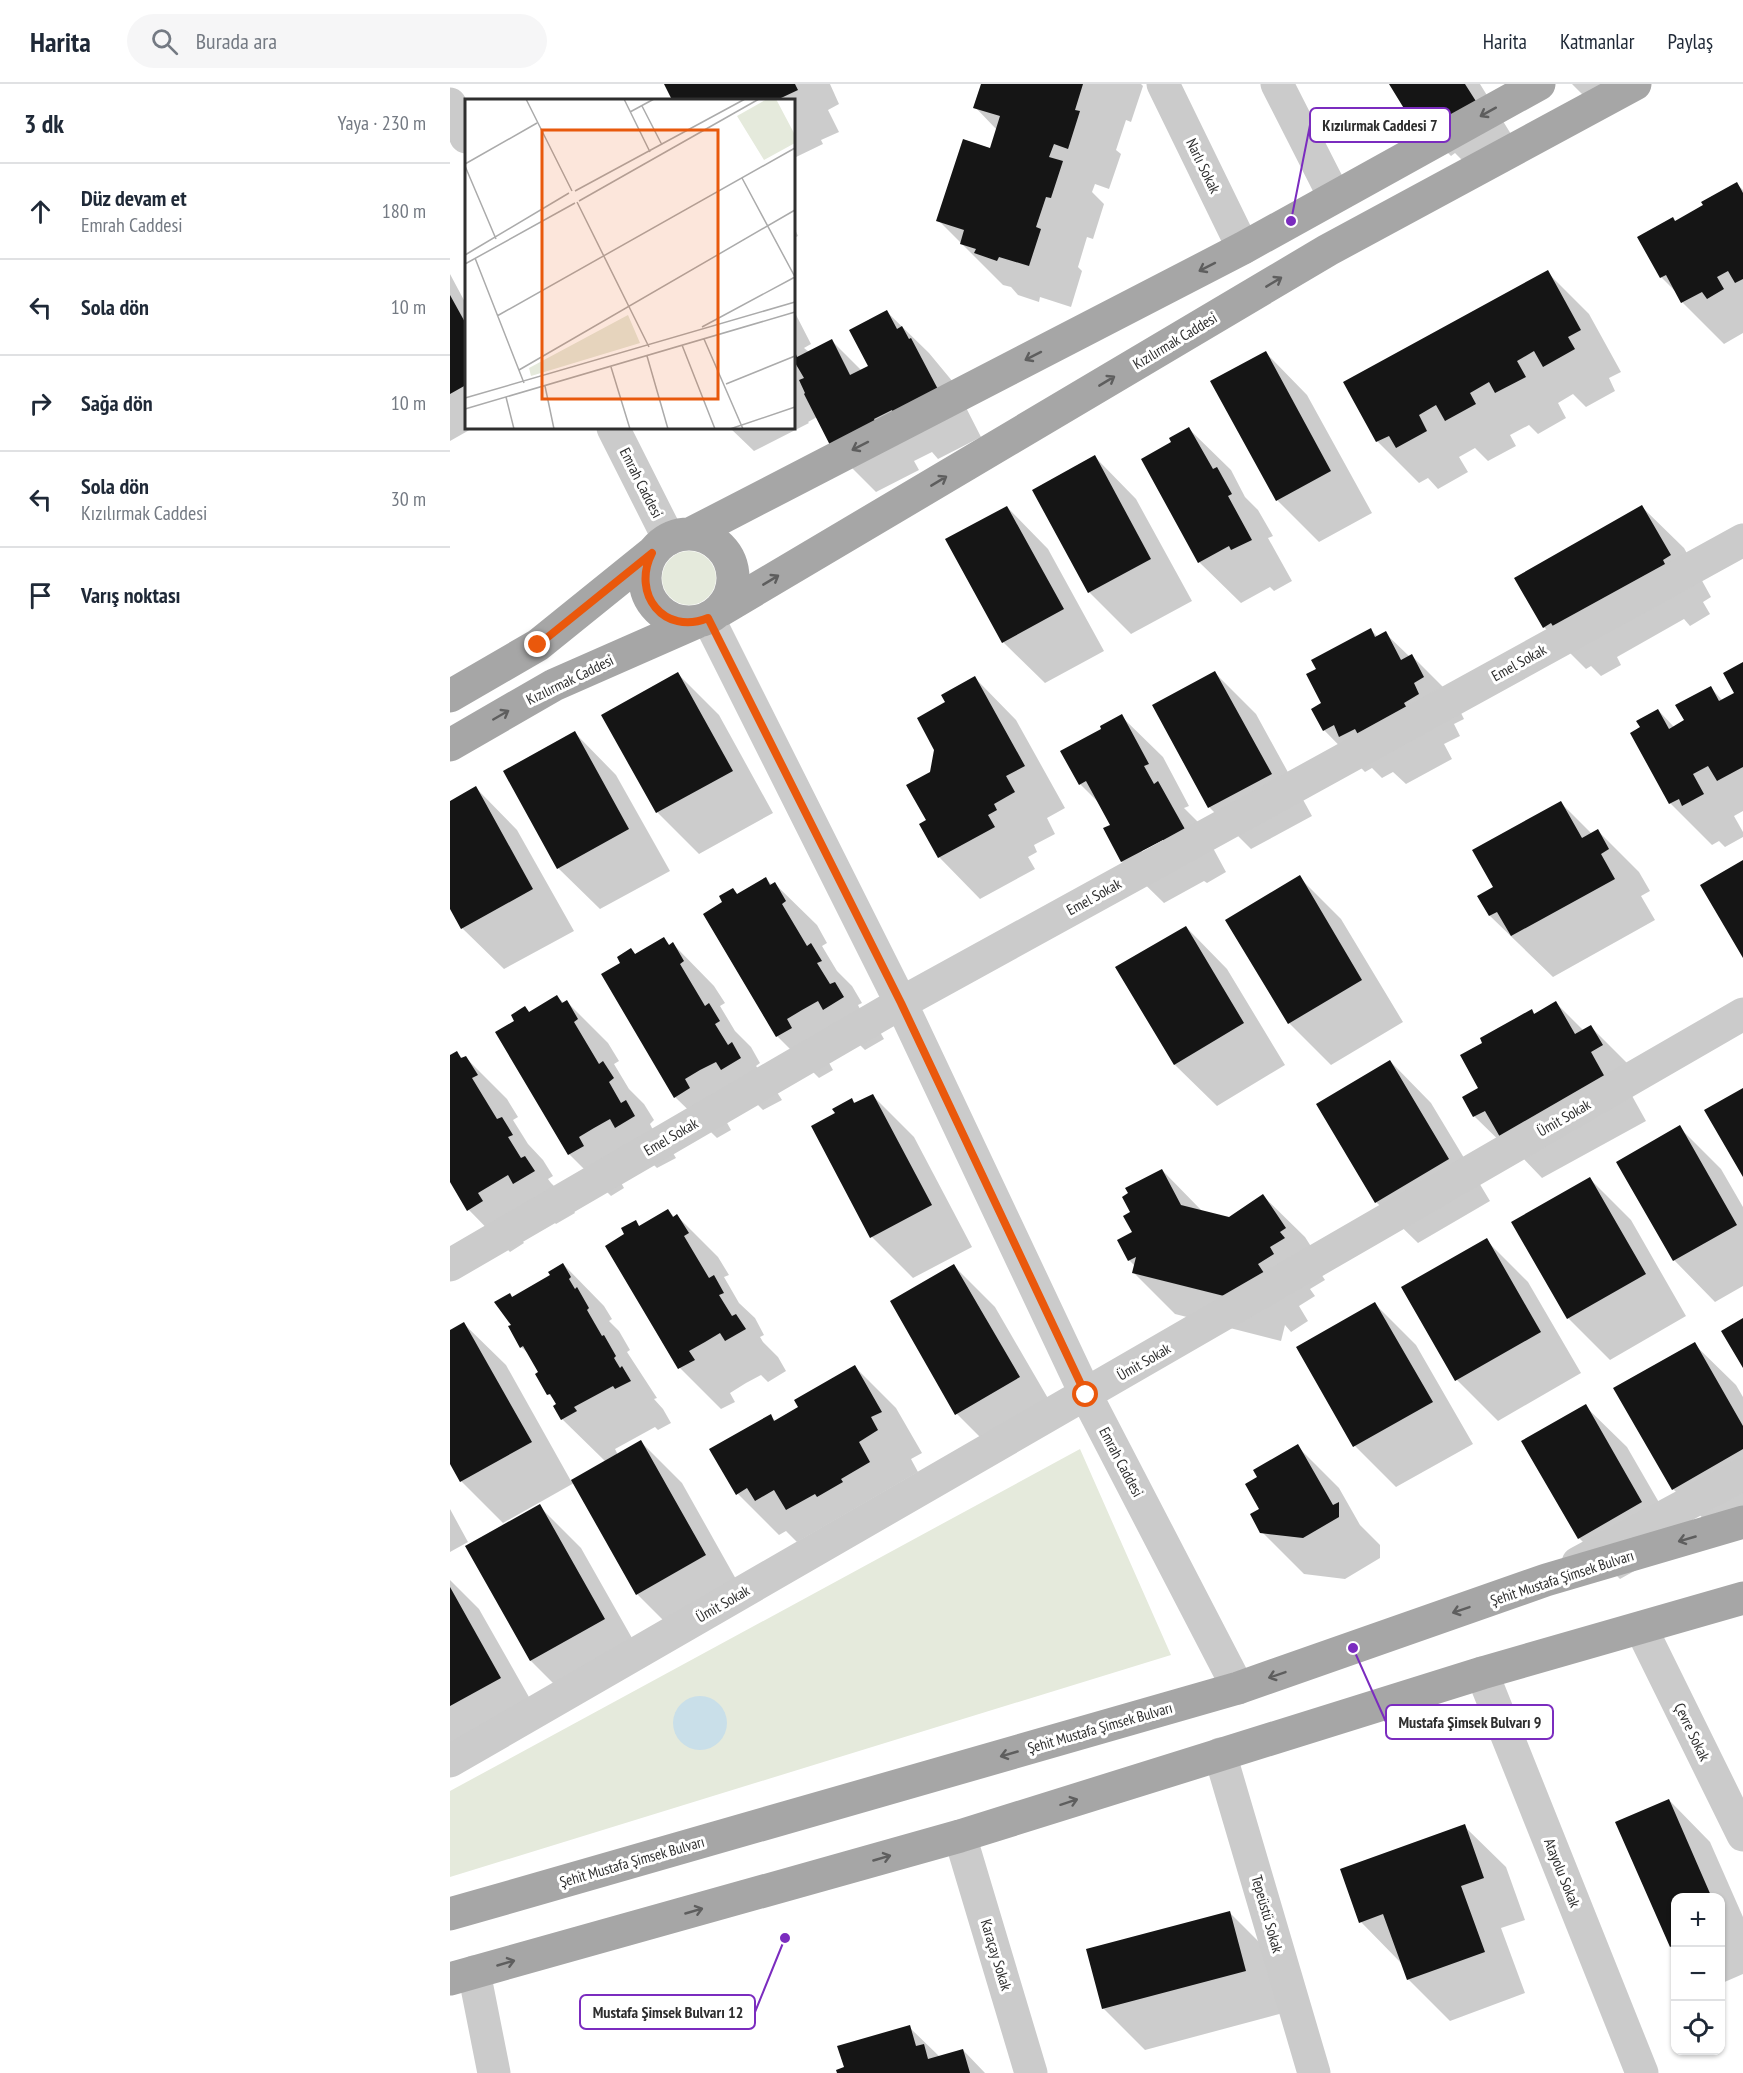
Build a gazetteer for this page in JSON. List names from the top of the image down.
{
  "streets": {
    "main road": ["Kızılırmak Caddesi", "Şehit Mustafa Şimsek Bulvarı"],
    "street": [
      "Narlı Sokak",
      "Emrah Caddesi",
      "Emel Sokak",
      "Ümit Sokak",
      "Çevre Sokak",
      "Atayolu Sokak",
      "Tepeüstü Sokak",
      "Karaçay Sokak"
    ]
  },
  "crossings": [
    ["Kızılırmak Caddesi", "Emrah Caddesi"],
    ["Emrah Caddesi", "Emel Sokak"],
    ["Emrah Caddesi", "Ümit Sokak"],
    ["Emrah Caddesi", "Şehit Mustafa Şimsek Bulvarı"]
  ],
  "places": ["Kızılırmak Caddesi 7", "Mustafa Şimsek Bulvarı 9", "Mustafa Şimsek Bulvarı 12"],
  "page": {
    "header": "Harita",
    "search": "Burada ara",
    "nav": ["Harita", "Katmanlar", "Paylaş"],
    "heading": ["3 dk", "Yaya · 230 m"],
    "list": [
      ["Düz devam et", "Emrah Caddesi", "180 m"],
      ["Sola dön", "10 m"],
      ["Sağa dön", "10 m"],
      ["Sola dön", "Kızılırmak Caddesi", "30 m"],
      "Varış noktası"
    ],
    "map_buttons": ["+", "−"]
  }
}
